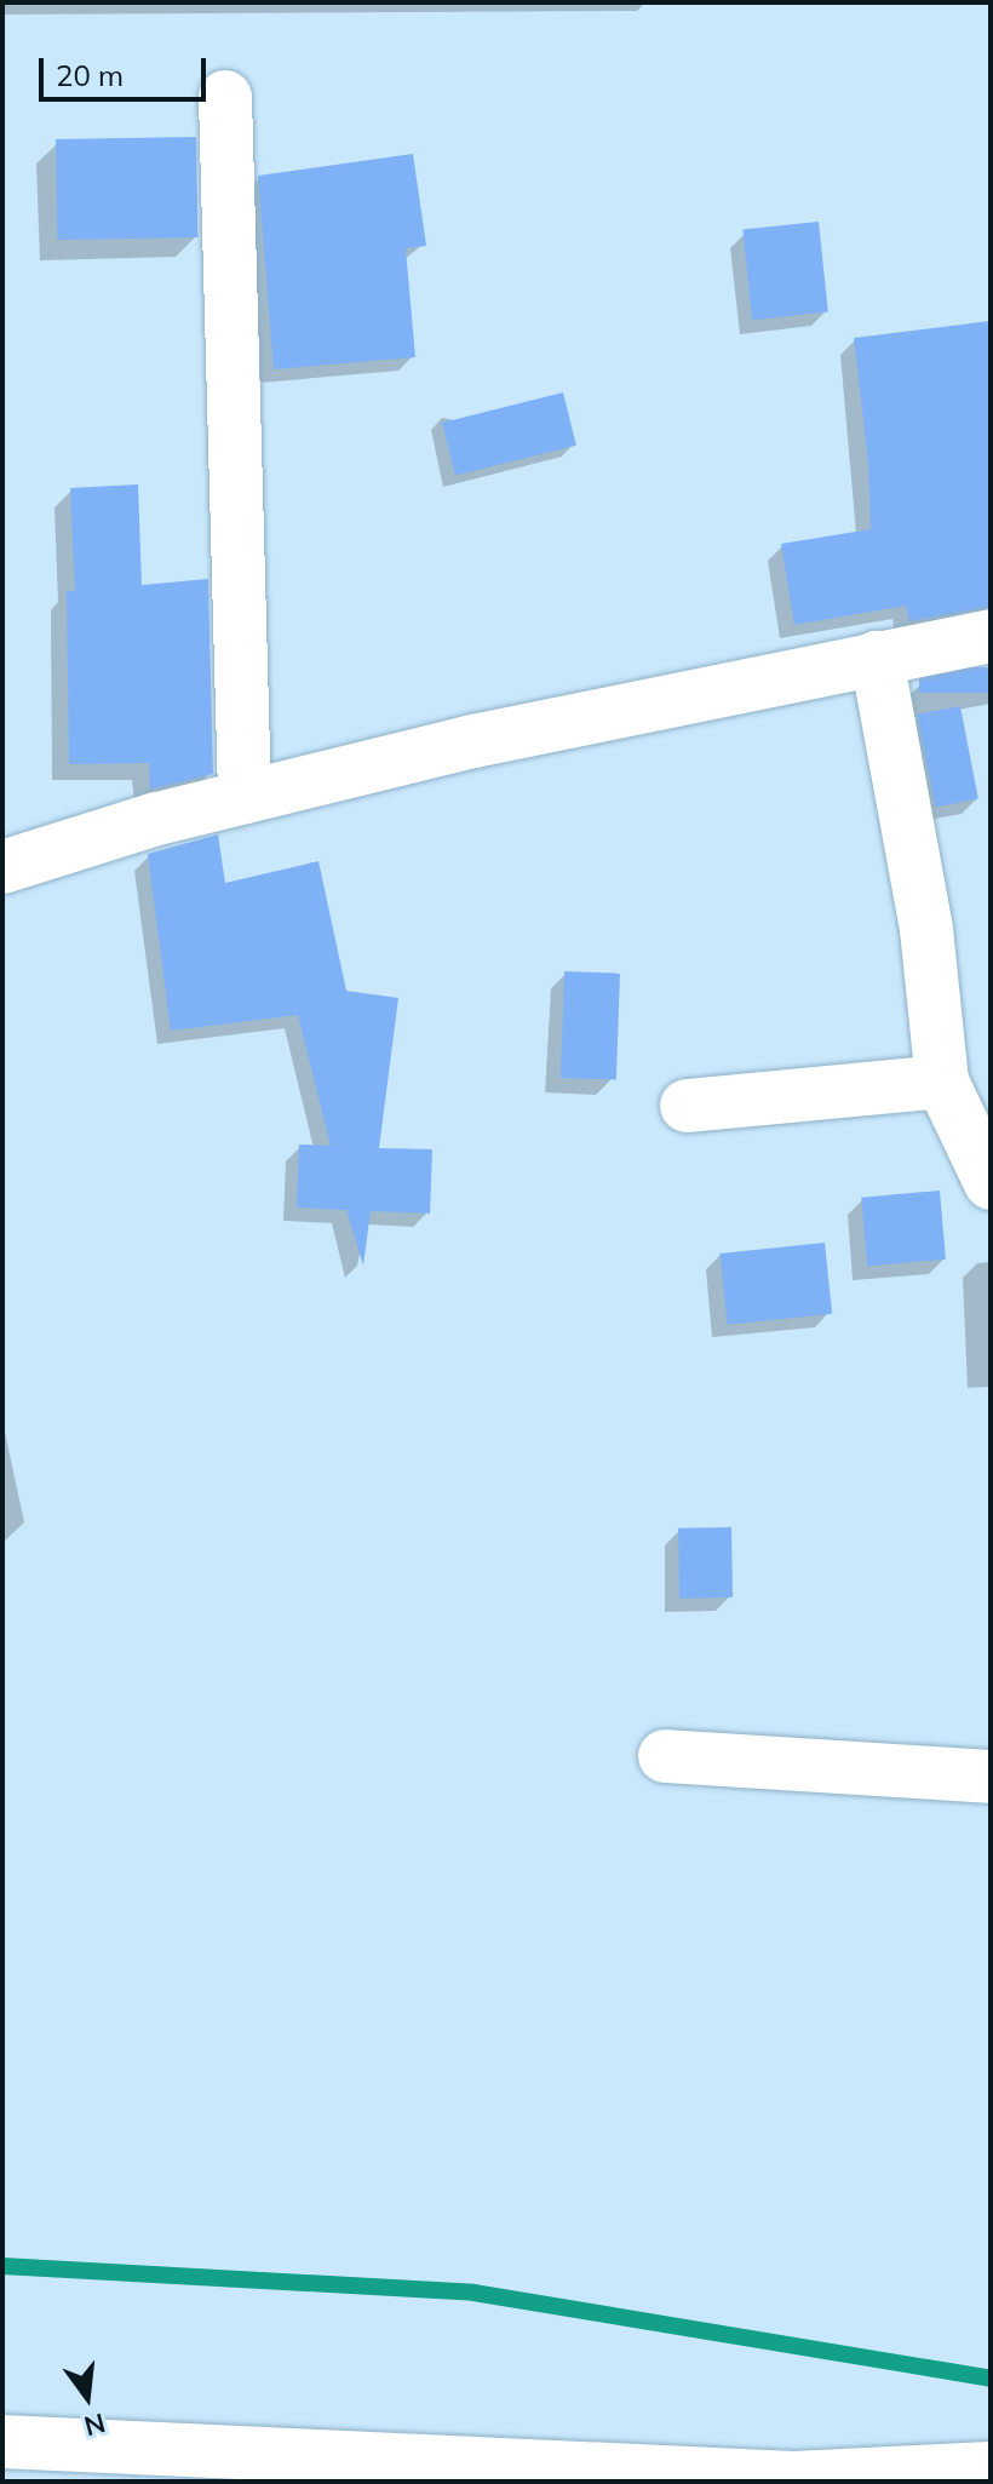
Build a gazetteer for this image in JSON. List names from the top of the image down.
{
  "scale_bar": "20 m",
  "north": "bottom"
}
